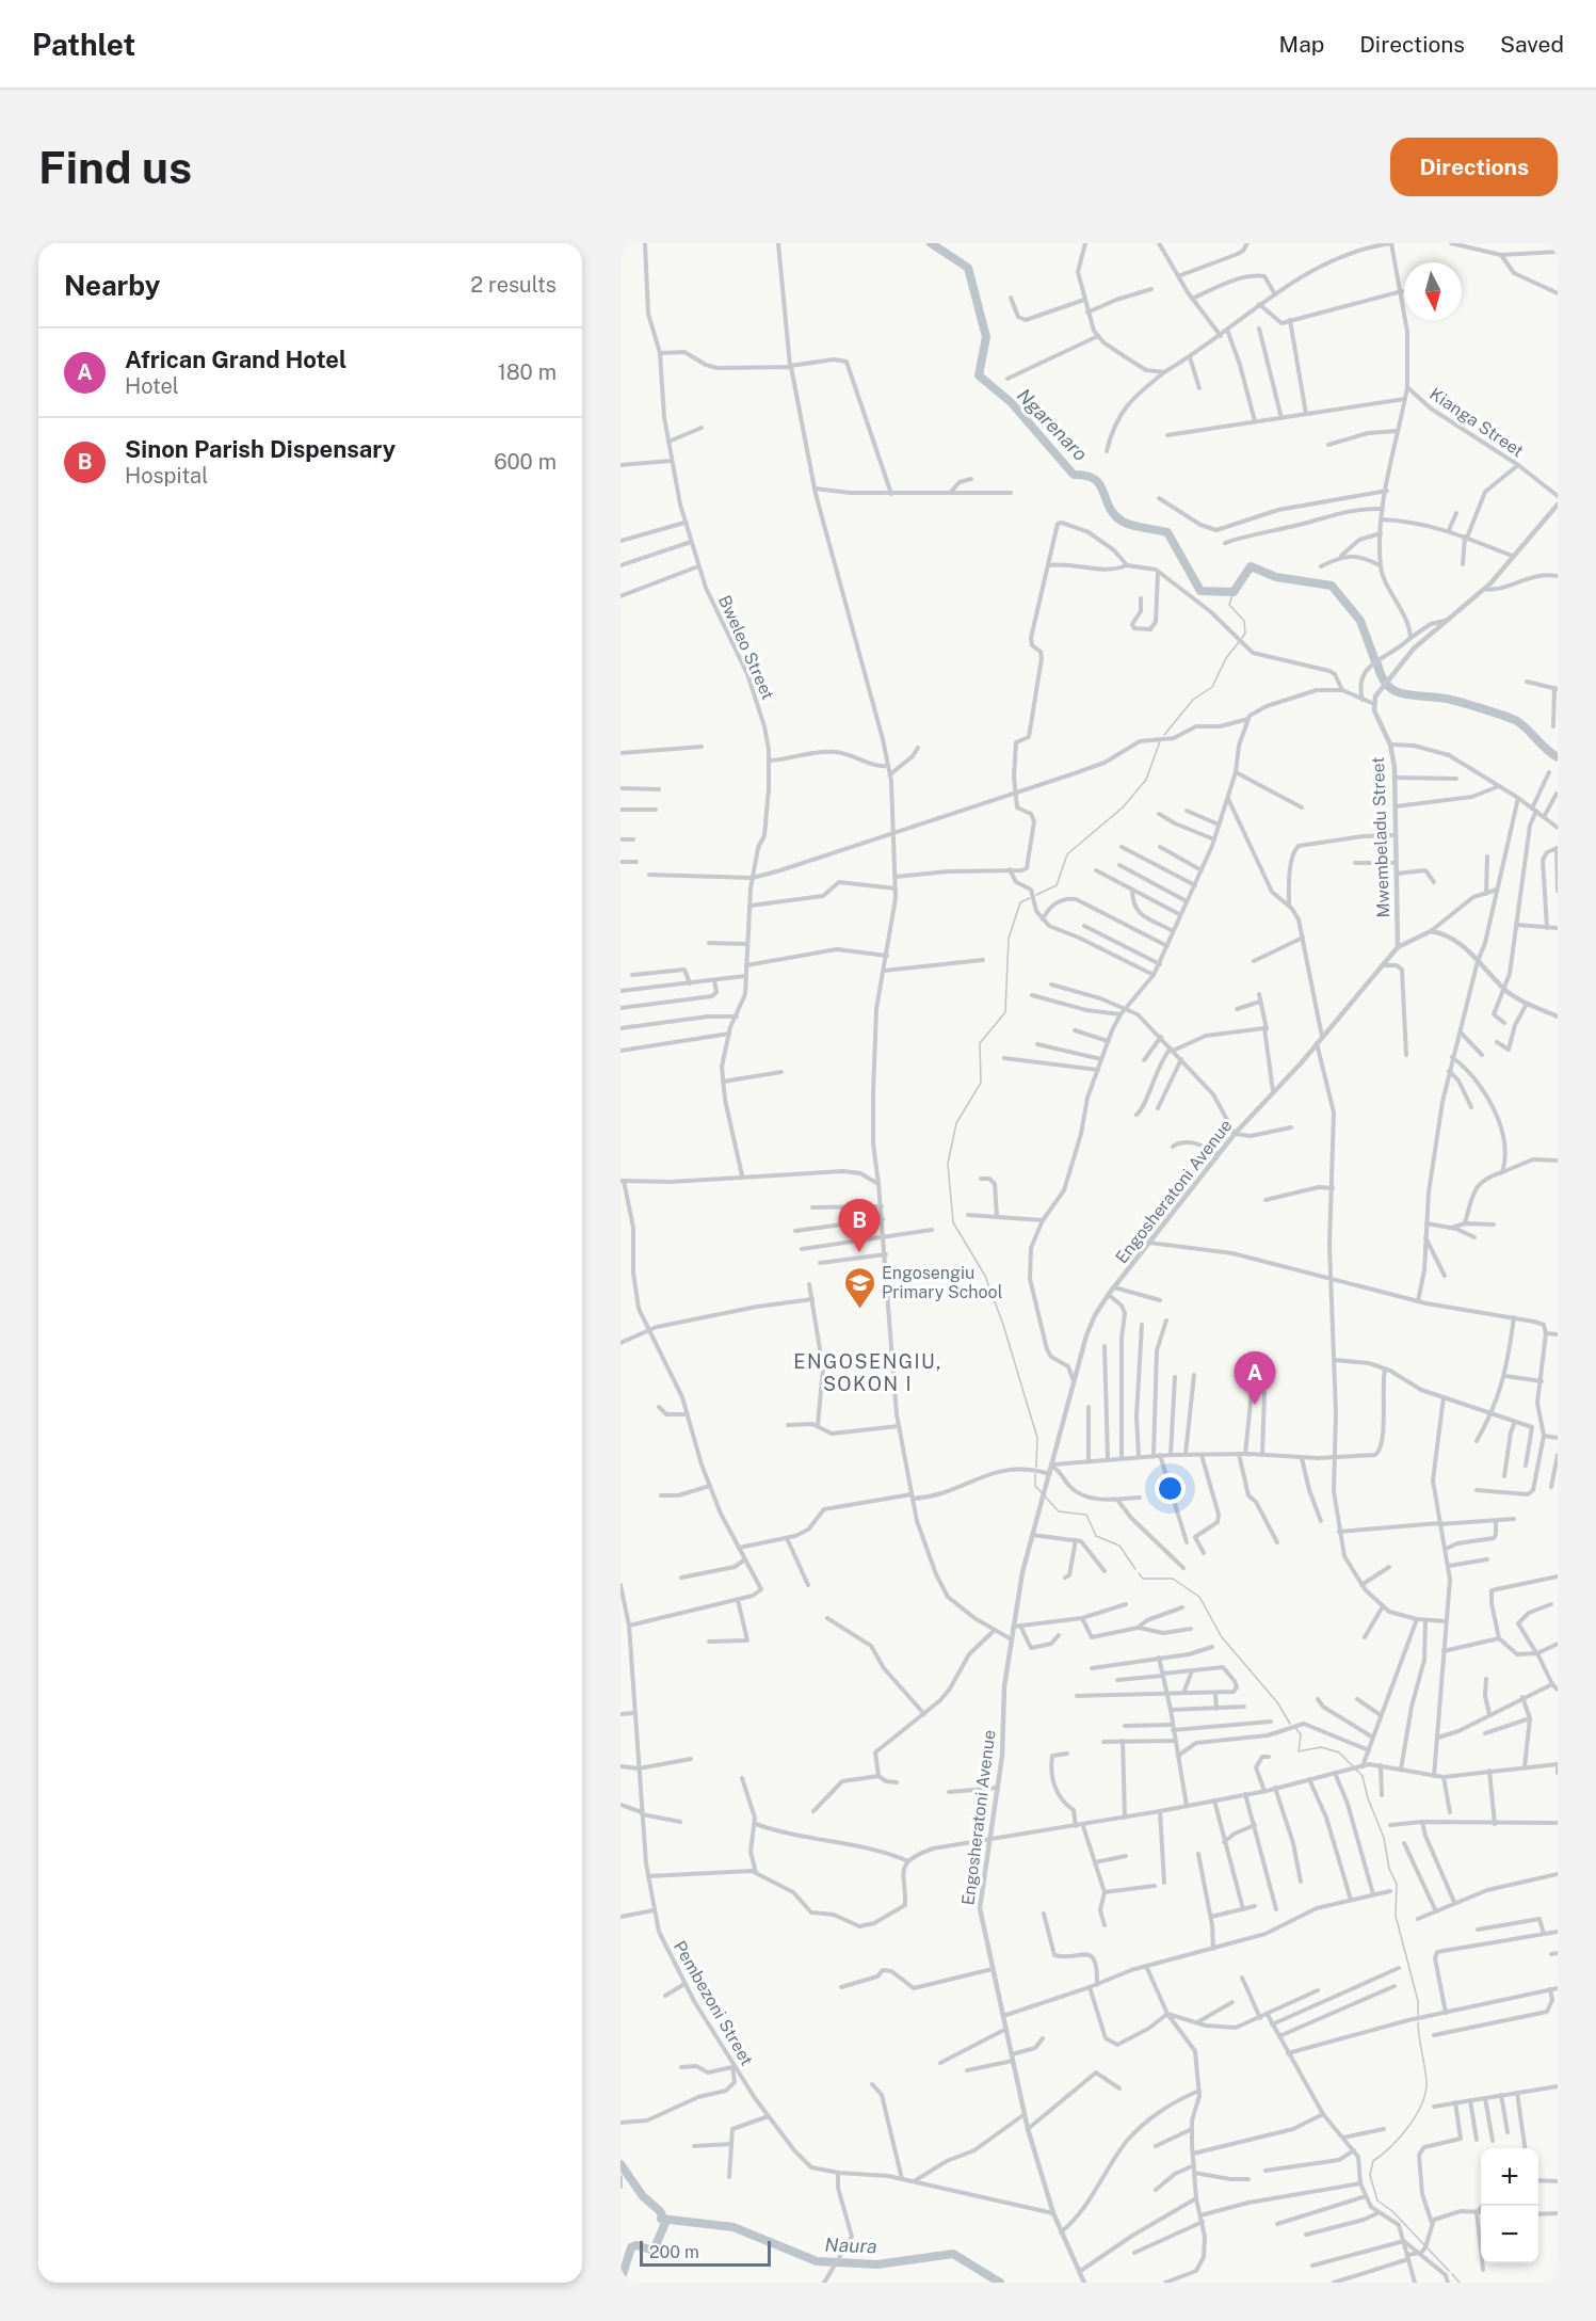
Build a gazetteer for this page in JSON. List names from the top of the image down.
{
  "streets": {
    "street": [
      "Kianga Street",
      "Bweleo Street",
      "Mwembeladu Street",
      "Engosheratoni Avenue",
      "Pembezoni Street"
    ]
  },
  "crossings": [
    ["Mwembeladu Street", "Engosheratoni Avenue"],
    ["Engosheratoni Avenue", "Pembezoni Street"]
  ],
  "districts": ["ENGOSENGIU, SOKON I"],
  "water": ["Ngarenaro", "Naura"],
  "places": {
    "school or university": ["Engosengiu Primary School"]
  },
  "scale_bar": "200 m",
  "north": "bottom",
  "page": {
    "header": "Pathlet",
    "nav": ["Map", "Directions", "Saved"],
    "buttons": "Directions",
    "title": "Find us",
    "heading": ["Nearby", "2 results"],
    "list": [
      {
        "mark": "A",
        "name": "African Grand Hotel",
        "note": "Hotel",
        "value": "180 m"
      },
      {
        "mark": "B",
        "name": "Sinon Parish Dispensary",
        "note": "Hospital",
        "value": "600 m"
      }
    ],
    "pins": ["B", "A"],
    "map_buttons": ["+", "−"],
    "scale": "200 m"
  }
}
